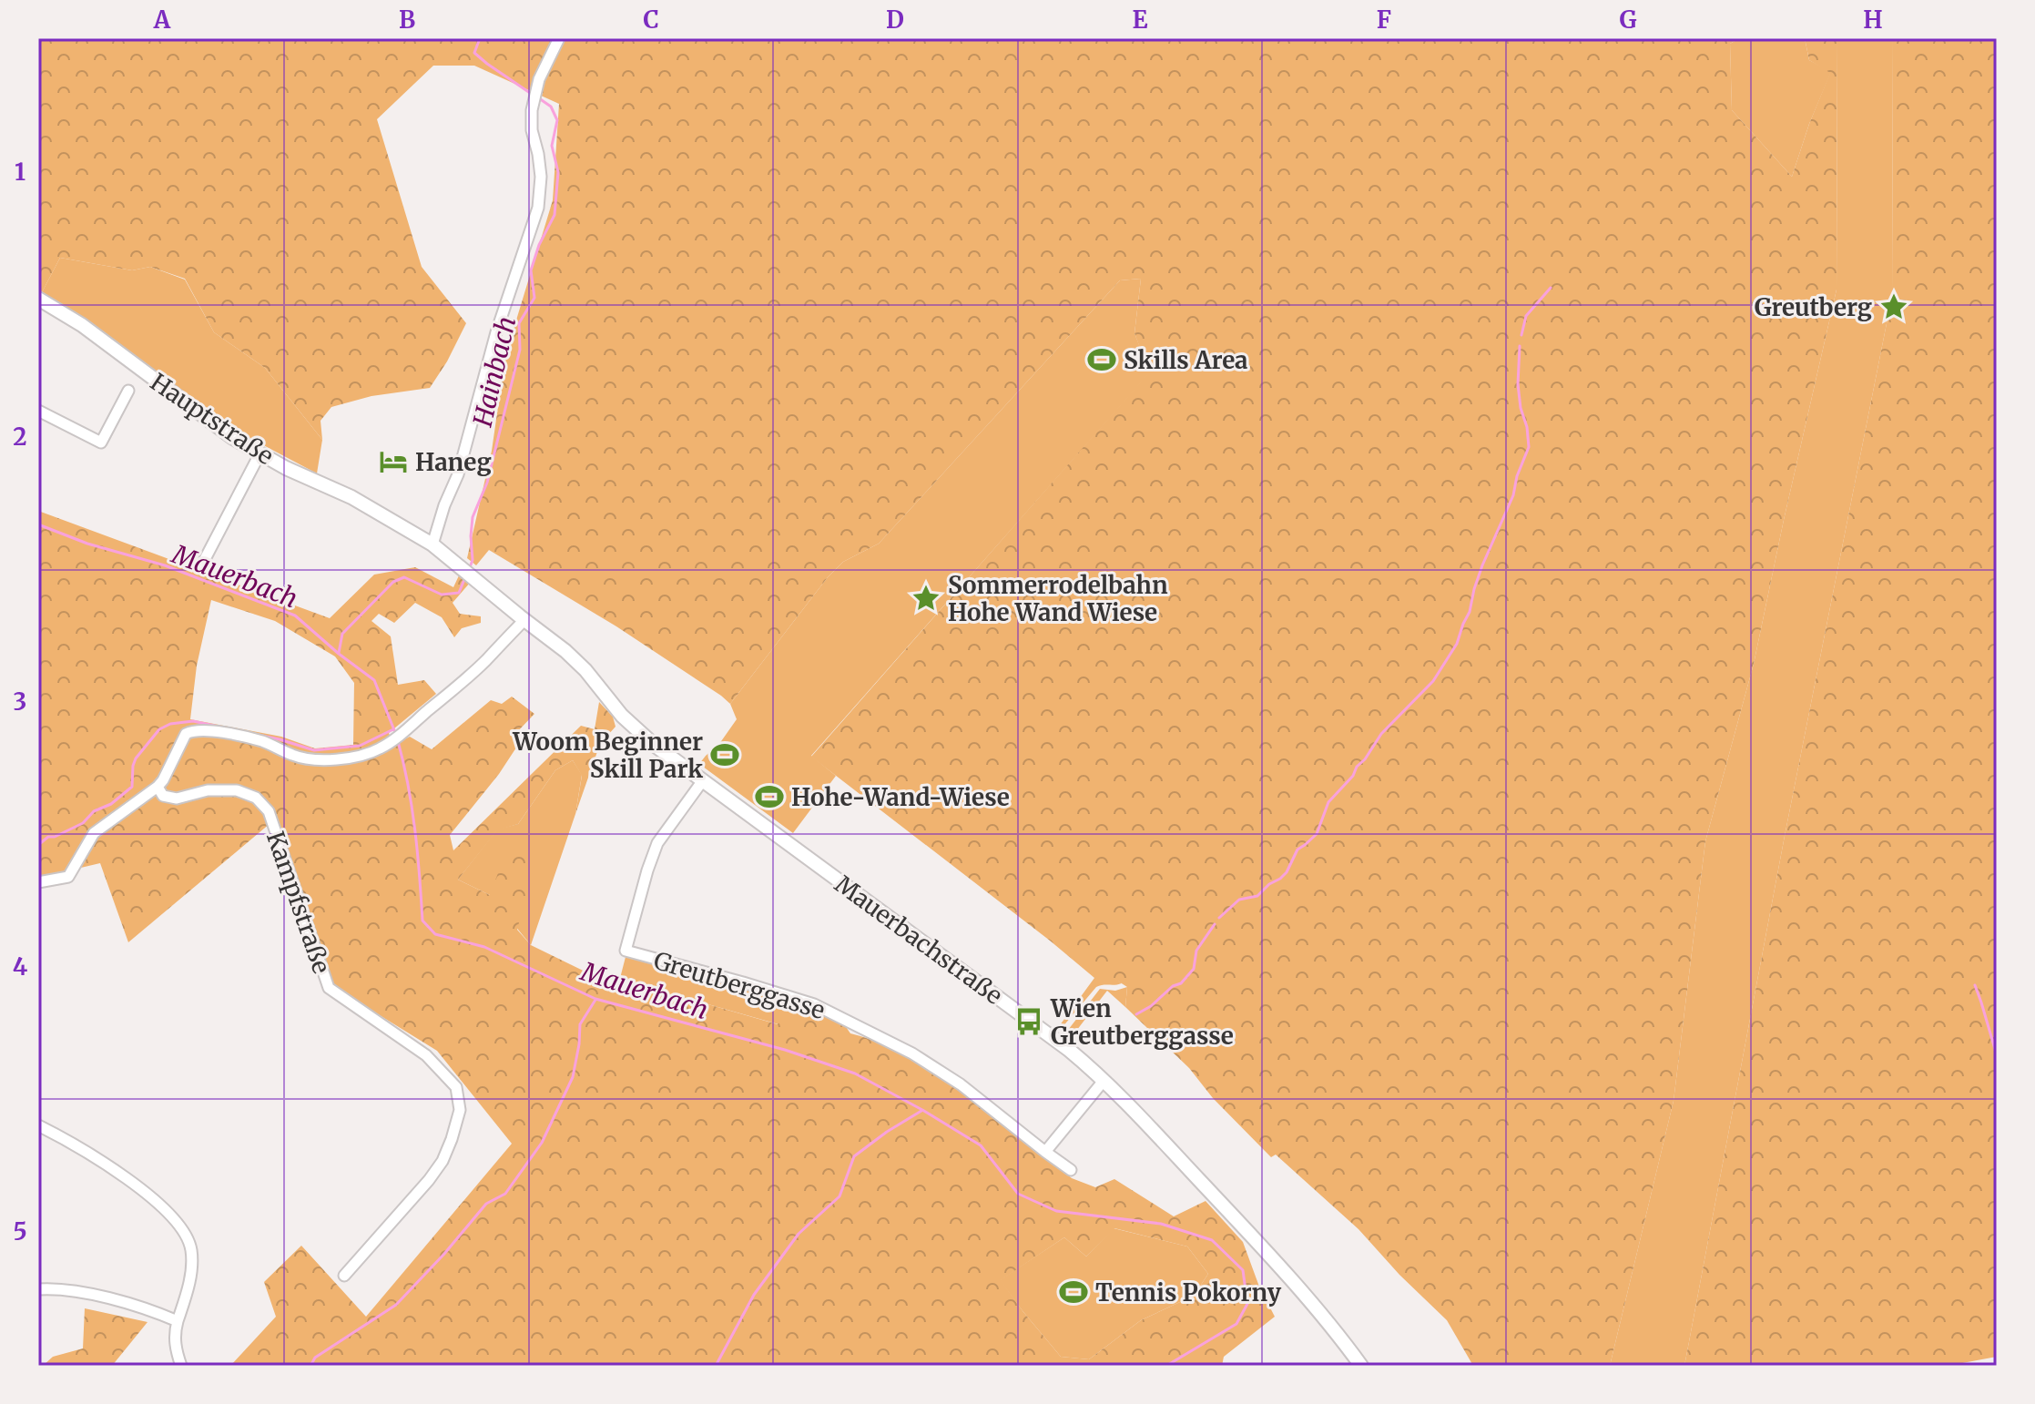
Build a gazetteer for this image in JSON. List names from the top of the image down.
{
  "streets": {
    "main road": ["Hauptstraße", "Mauerbachstraße"],
    "street": ["Kampfstraße", "Greutberggasse"]
  },
  "crossings": [
    ["Hauptstraße", "Mauerbachstraße"],
    ["Mauerbachstraße", "Greutberggasse"]
  ],
  "water": ["Hainbach", "Mauerbach"],
  "places": {
    "place": ["Greutberg", "Sommerrodelbahn Hohe Wand Wiese"],
    "sports": [
      "Skills Area",
      "Woom Beginner Skill Park",
      "Hohe-Wand-Wiese",
      "Tennis Pokorny"
    ],
    "hotel": ["Haneg"],
    "bus stop": ["Wien Greutberggasse"]
  },
  "grid": {
    "columns": [
      "A",
      "B",
      "C",
      "D",
      "E",
      "F",
      "G",
      "H"
    ],
    "rows": [
      "1",
      "2",
      "3",
      "4",
      "5"
    ]
  }
}
